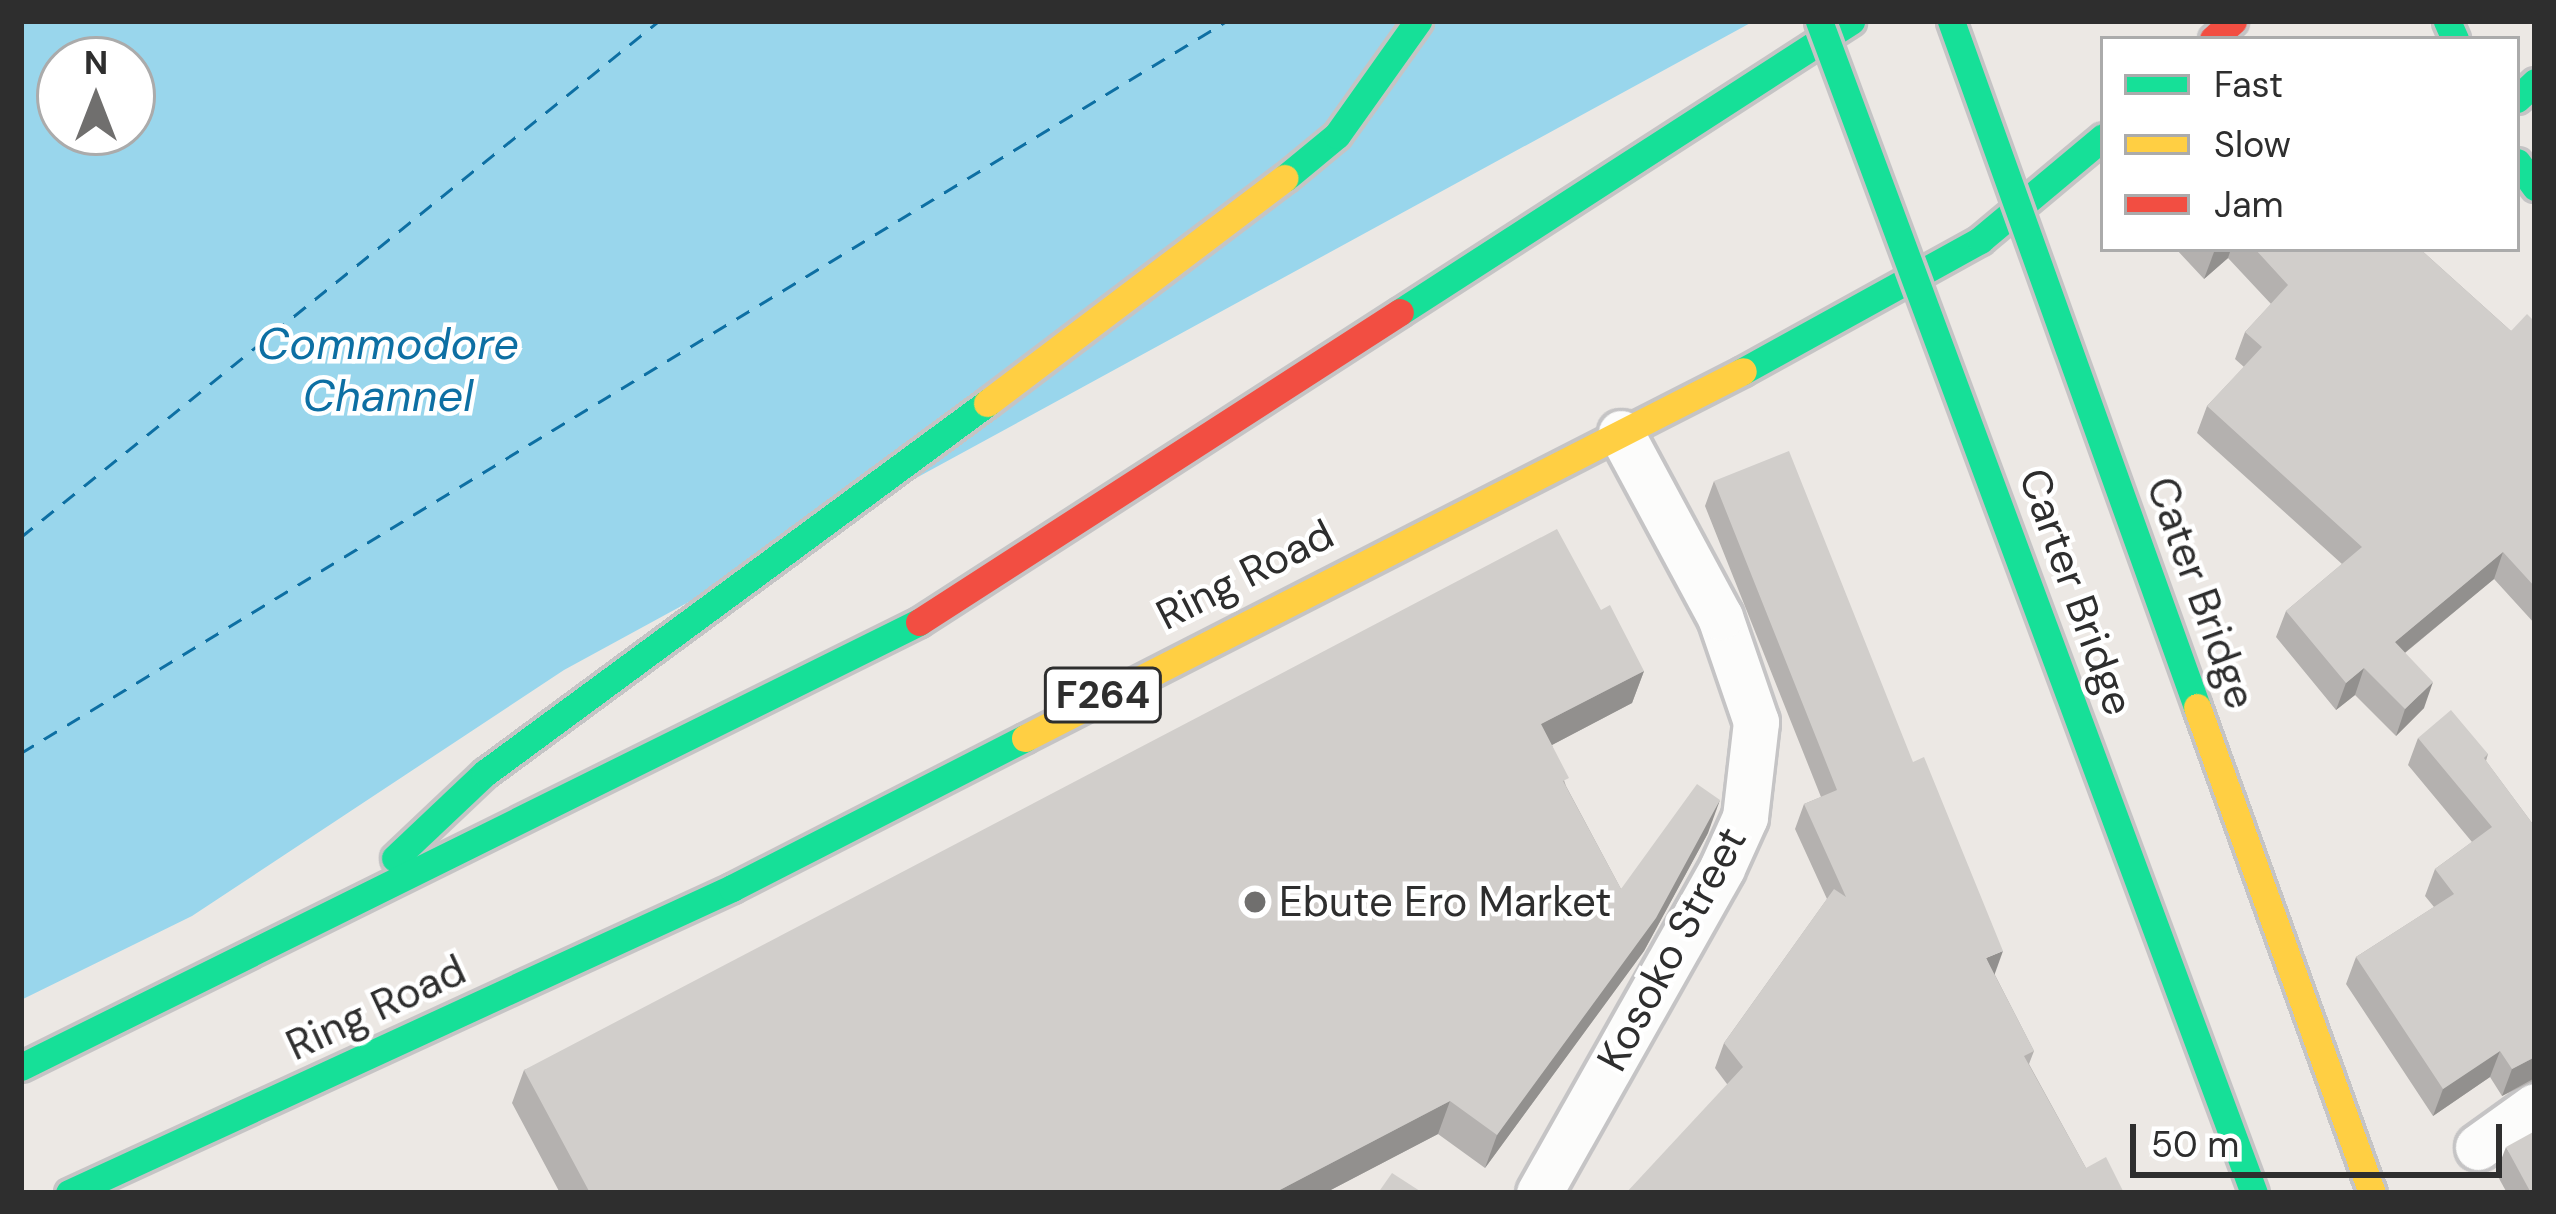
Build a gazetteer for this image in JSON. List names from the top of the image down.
{
  "streets": {
    "main road": [
      "Ring Road",
      "Carter Bridge",
      "Cater Bridge",
      "F264"
    ],
    "street": ["Kosoko Street"]
  },
  "crossings": [
    ["Ring Road", "Kosoko Street"]
  ],
  "water": ["Commodore Channel"],
  "places": ["Ebute Ero Market"],
  "legend": ["Fast", "Slow", "Jam"],
  "scale_bar": "50 m",
  "north": "top"
}
